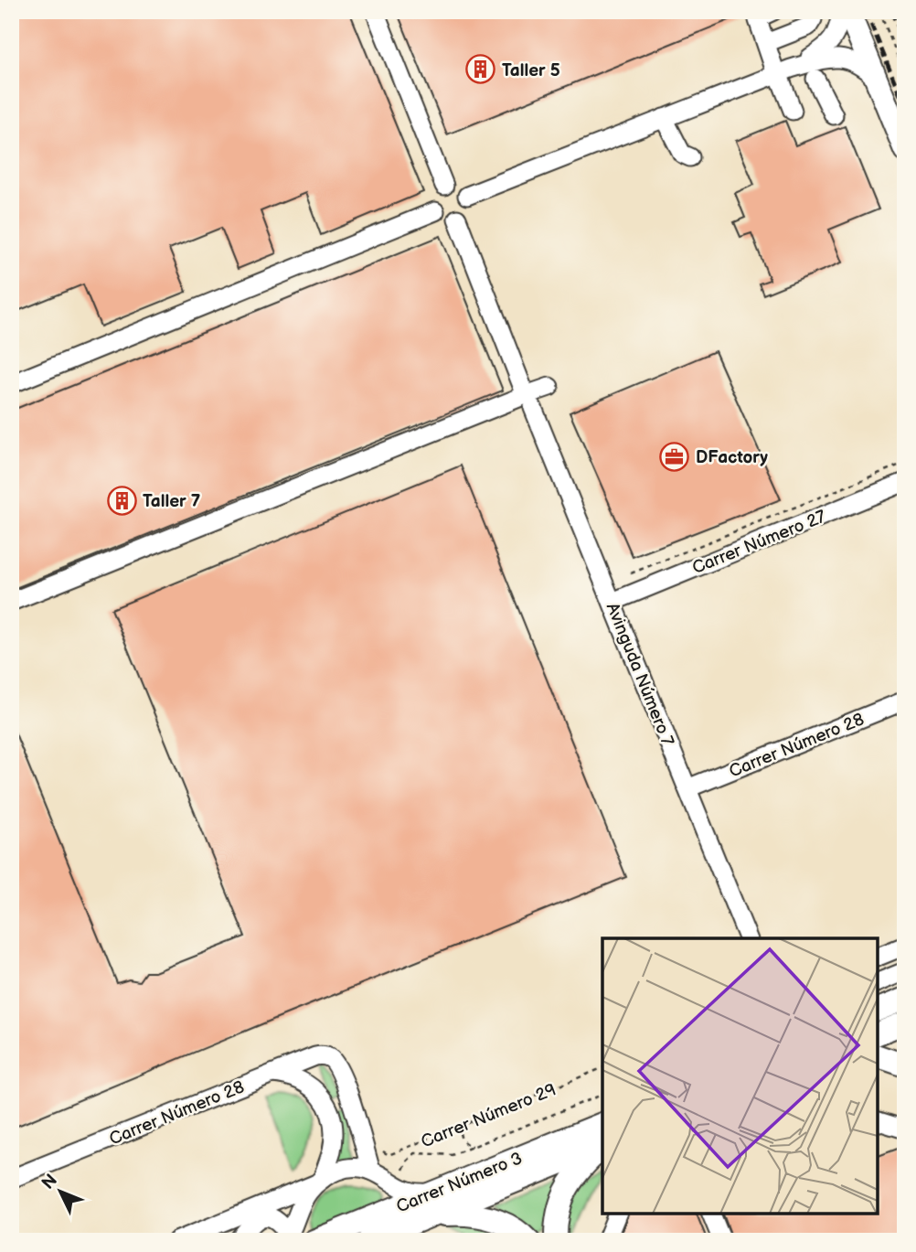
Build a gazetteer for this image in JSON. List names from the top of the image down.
{
  "streets": {
    "main road": ["Carrer Número 3"],
    "street": ["Carrer Número 27", "Avinguda Número 7", "Carrer Número 28"],
    "path": ["Carrer Número 29"]
  },
  "crossings": [
    ["Carrer Número 27", "Avinguda Número 7"],
    ["Avinguda Número 7", "Carrer Número 28"]
  ],
  "places": {
    "building": ["Taller 5", "Taller 7"],
    "office": ["DFactory"]
  },
  "north": "top left"
}
